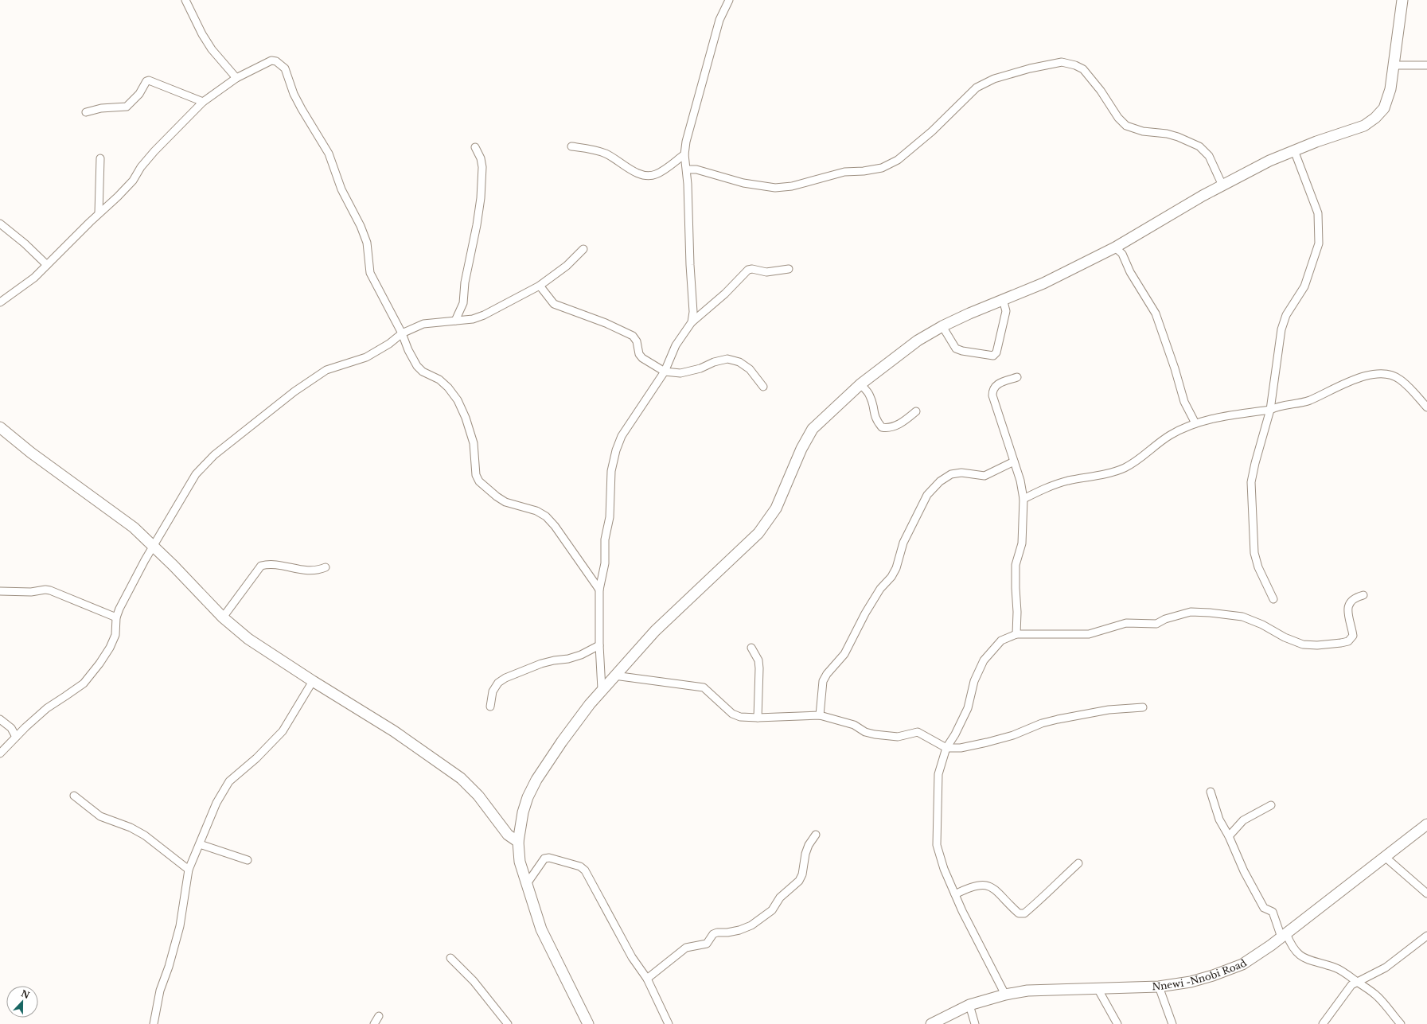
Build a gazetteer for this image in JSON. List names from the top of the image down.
{
  "streets": {
    "main road": ["Nnewi -Nnobi Road"]
  },
  "north": "top"
}
